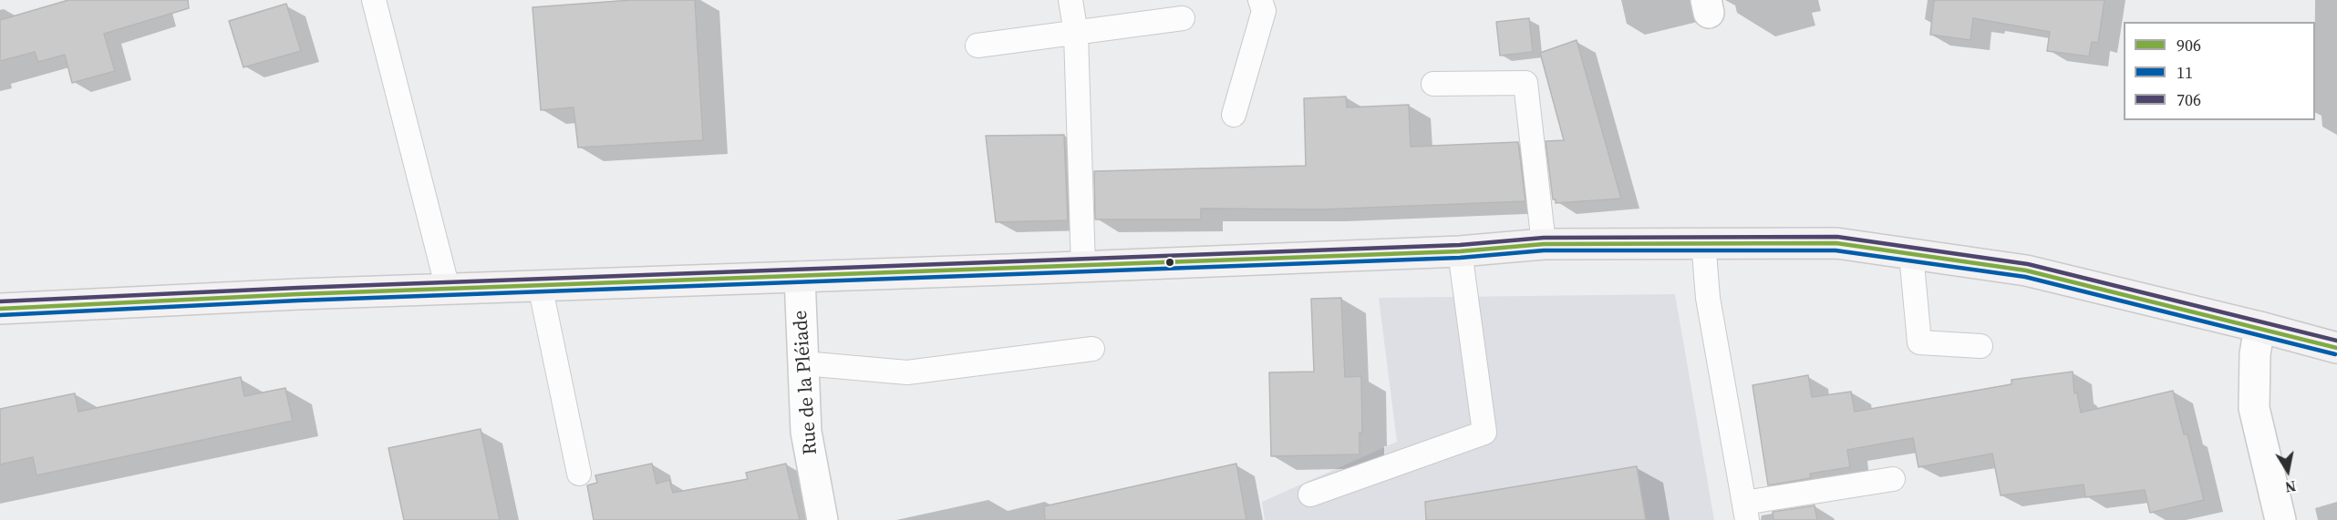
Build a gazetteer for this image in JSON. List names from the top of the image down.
{
  "streets": {
    "street": ["Rue de la Pléiade"]
  },
  "lines": ["transit line 706", "transit line 906", "transit line 11"],
  "legend": ["906", "11", "706"],
  "north": "bottom"
}
